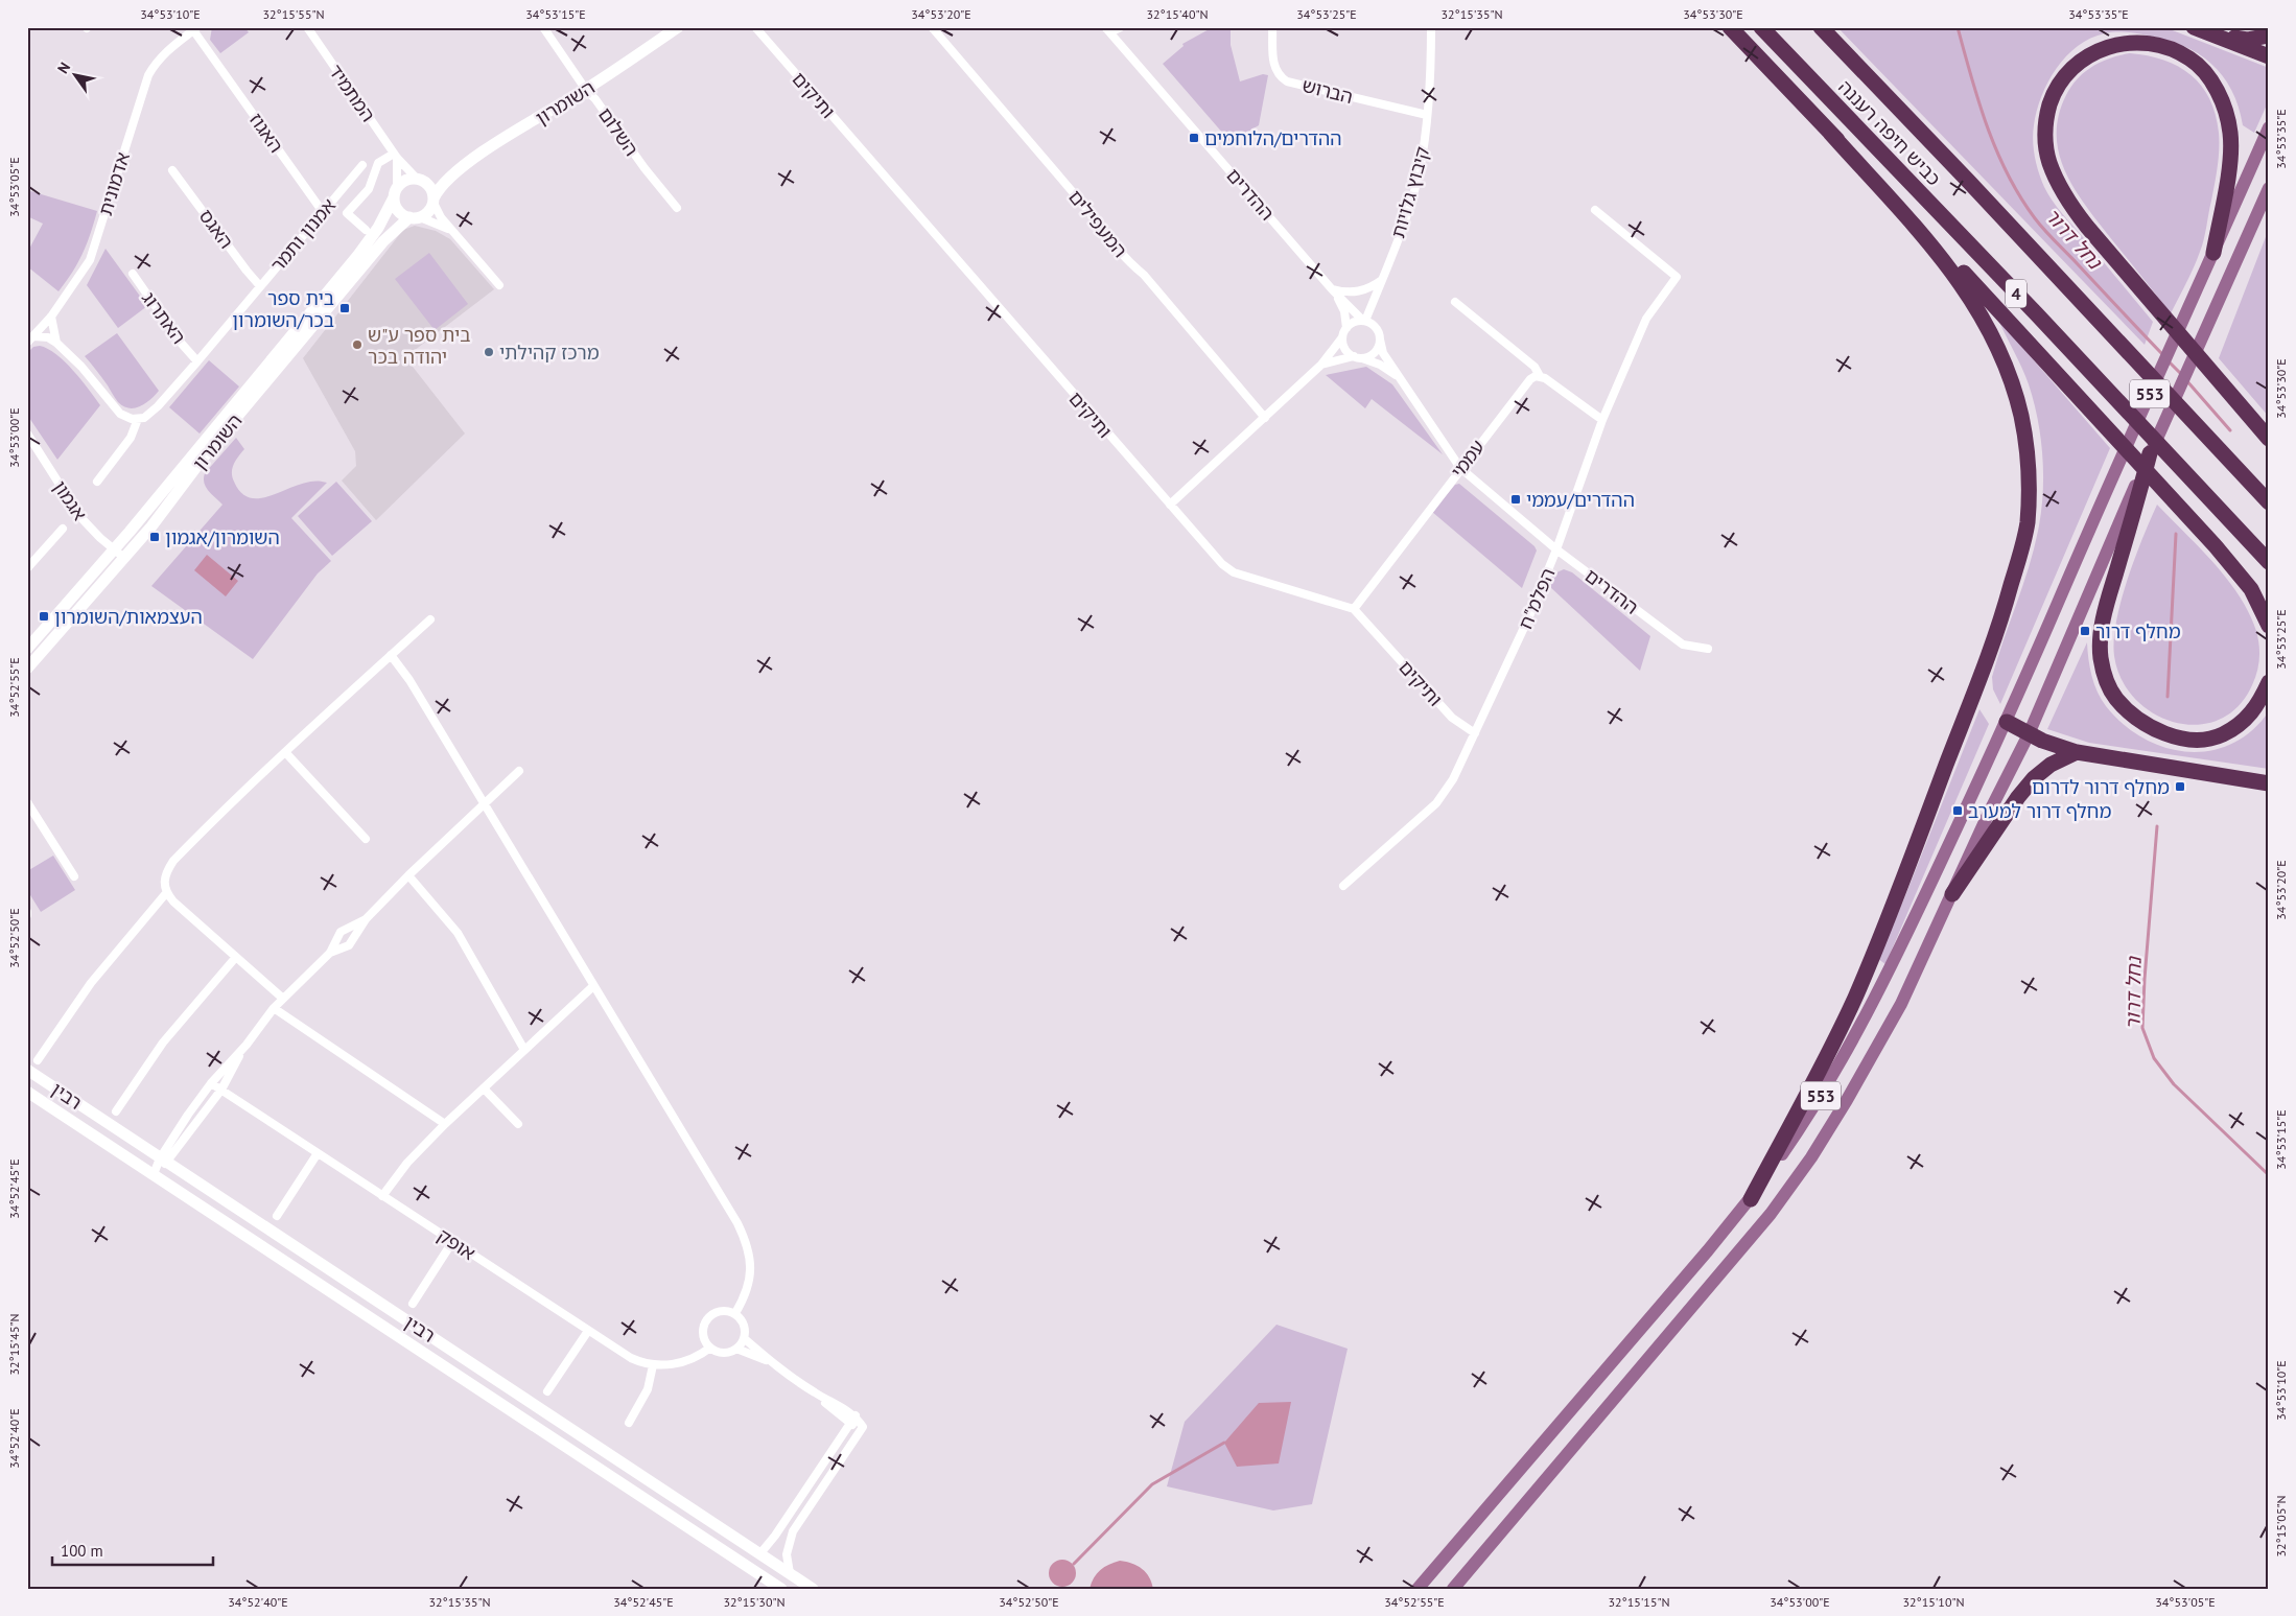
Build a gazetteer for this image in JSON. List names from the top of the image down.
{
  "streets": {
    "highway": ["כביש חיפה רעננה", "4"],
    "main road": ["553"],
    "street": [
      "הברוש",
      "המתמיד",
      "ותיקים",
      "השומרון",
      "השלום",
      "האגוז",
      "אדמונית",
      "קיבוץ גלויות",
      "ההדרים",
      "המעפילים",
      "האגס",
      "אמנון ותמר",
      "האתרוג",
      "עממי",
      "אגמון",
      "הפלמ\"ח",
      "רבין",
      "אופק"
    ]
  },
  "crossings": [
    ["הברוש", "קיבוץ גלויות"],
    ["המתמיד", "השומרון"],
    ["המתמיד", "אמנון ותמר"],
    ["ותיקים", "עממי"],
    ["ותיקים", "הפלמ\"ח"],
    ["השומרון", "השלום"],
    ["השומרון", "אגמון"],
    ["האגוז", "אדמונית"],
    ["האגוז", "אמנון ותמר"],
    ["קיבוץ גלויות", "ההדרים"],
    ["ההדרים", "עממי"],
    ["ההדרים", "הפלמ\"ח"],
    ["האגס", "אמנון ותמר"],
    ["אמנון ותמר", "האתרוג"]
  ],
  "water": ["נחל דרור"],
  "places": {
    "transit": [
      "ההדרים/הלוחמים",
      "בית ספר בכר/השומרון",
      "ההדרים/עממי",
      "השומרון/אגמון",
      "העצמאות/השומרון",
      "מחלף דרור",
      "מחלף דרור לדרום",
      "מחלף דרור למערב"
    ],
    "other": ["בית ספר ע\"ש יהודה בכר", "מרכז קהילתי"]
  },
  "scale_bar": "100 m",
  "north": "top left",
  "coordinates": [
    "34°53'10\"E",
    "32°15'55\"N",
    "34°53'15\"E",
    "34°53'20\"E",
    "32°15'40\"N",
    "34°53'25\"E",
    "32°15'35\"N",
    "34°53'30\"E",
    "34°53'35\"E",
    "34°53'05\"E",
    "34°53'00\"E",
    "34°52'55\"E",
    "34°52'50\"E",
    "34°52'45\"E",
    "32°15'45\"N",
    "34°52'40\"E",
    "32°15'05\"N",
    "32°15'30\"N",
    "32°15'15\"N",
    "32°15'10\"N"
  ]
}
